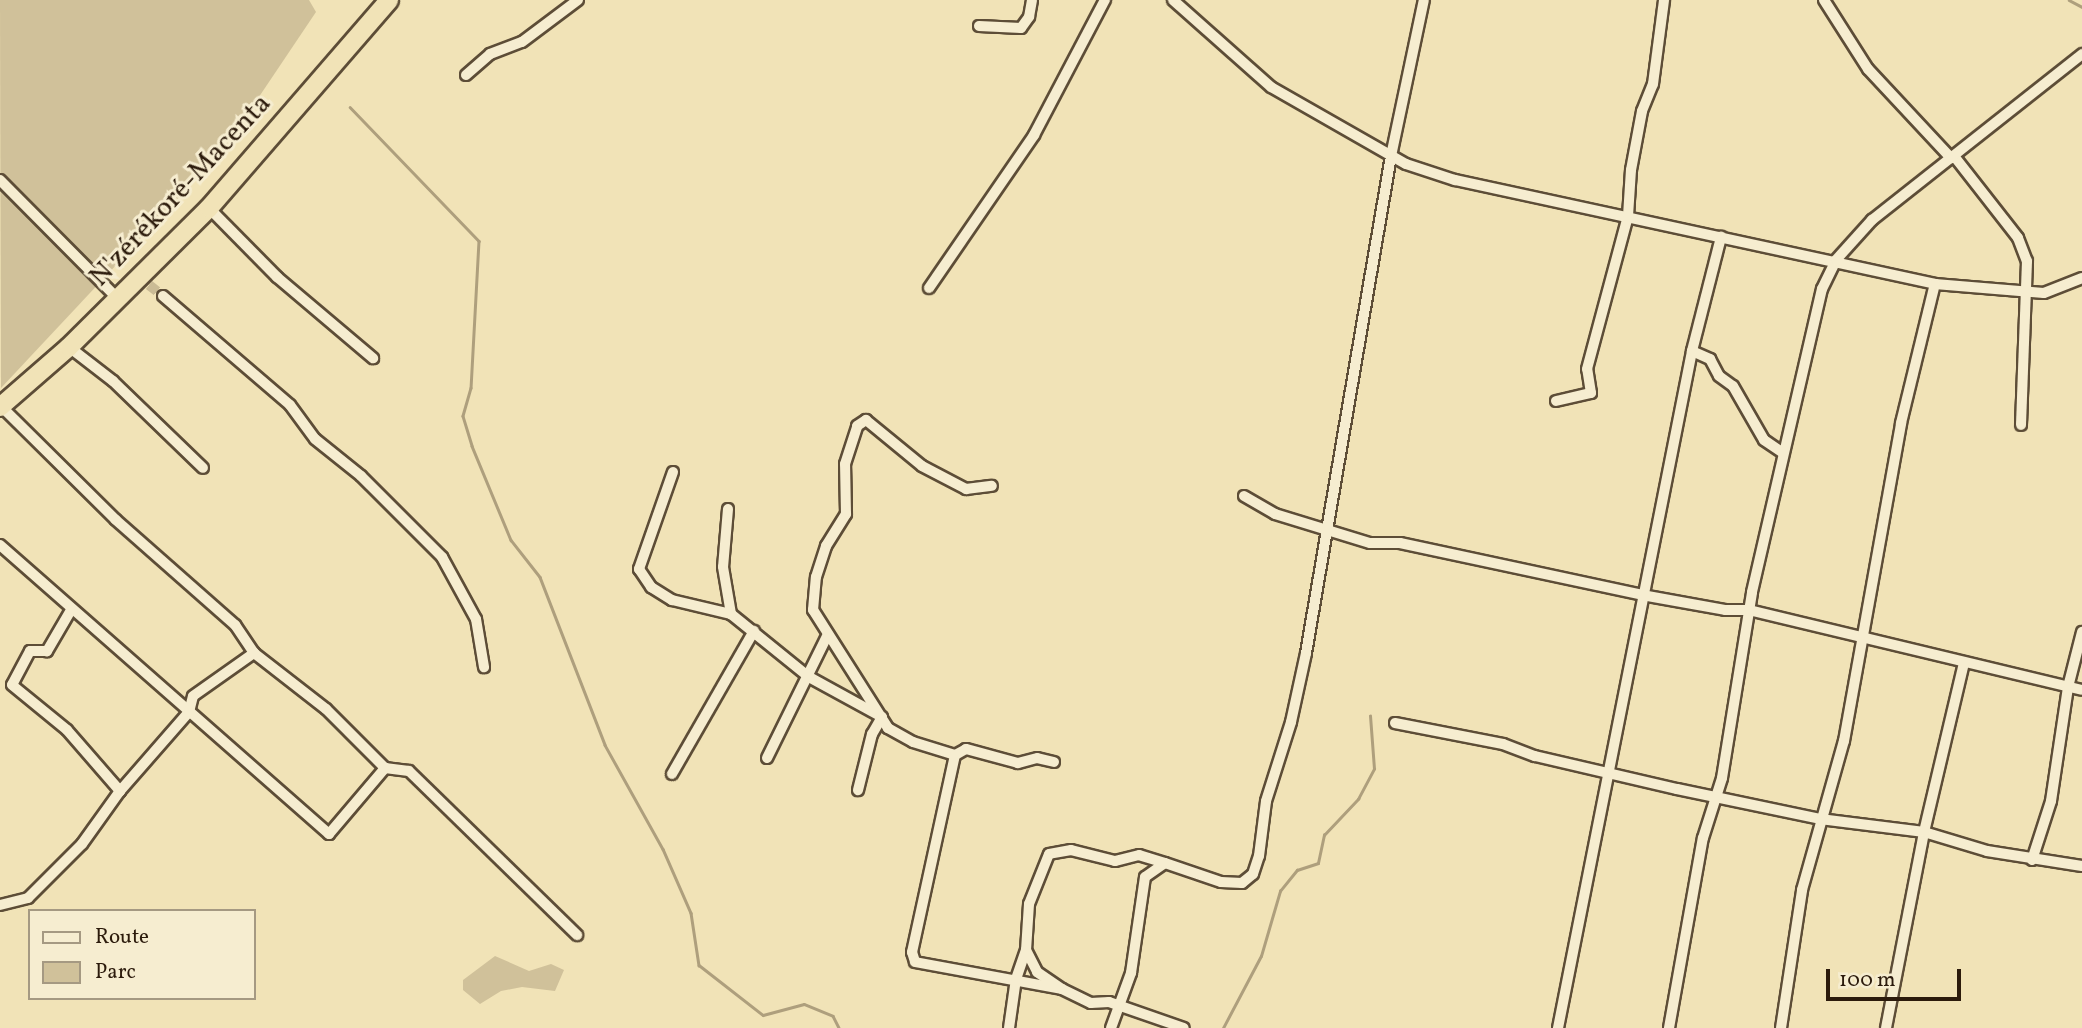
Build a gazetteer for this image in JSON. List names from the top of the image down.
{
  "streets": {
    "highway": ["N'zérékoré-Macenta"]
  },
  "legend": ["Route", "Parc"],
  "scale_bar": "100 m"
}
